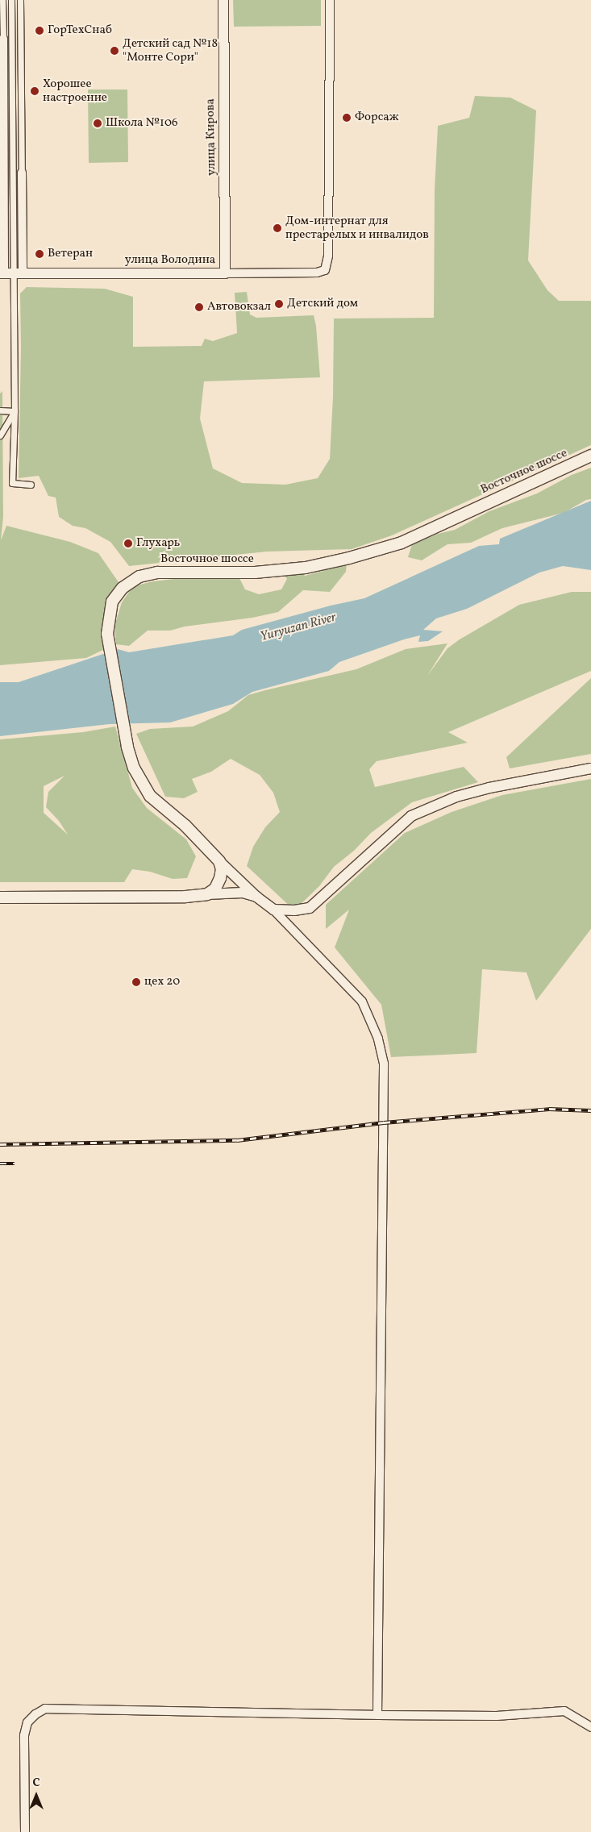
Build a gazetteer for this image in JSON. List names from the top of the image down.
{
  "streets": {
    "main road": ["Восточное шоссе"],
    "street": ["улица Кирова", "улица Володина"]
  },
  "crossings": [
    ["улица Кирова", "улица Володина"]
  ],
  "water": ["Yuryuzan River"],
  "places": [
    "ГорТехСнаб",
    "Детский сад №18 \"Монте Сори\"",
    "Хорошее настроение",
    "Форсаж",
    "Школа №106",
    "Дом-интернат для престарелых и инвалидов",
    "Ветеран",
    "Детский дом",
    "Автовокзал",
    "Глухарь",
    "цех 20"
  ],
  "north": "top"
}
